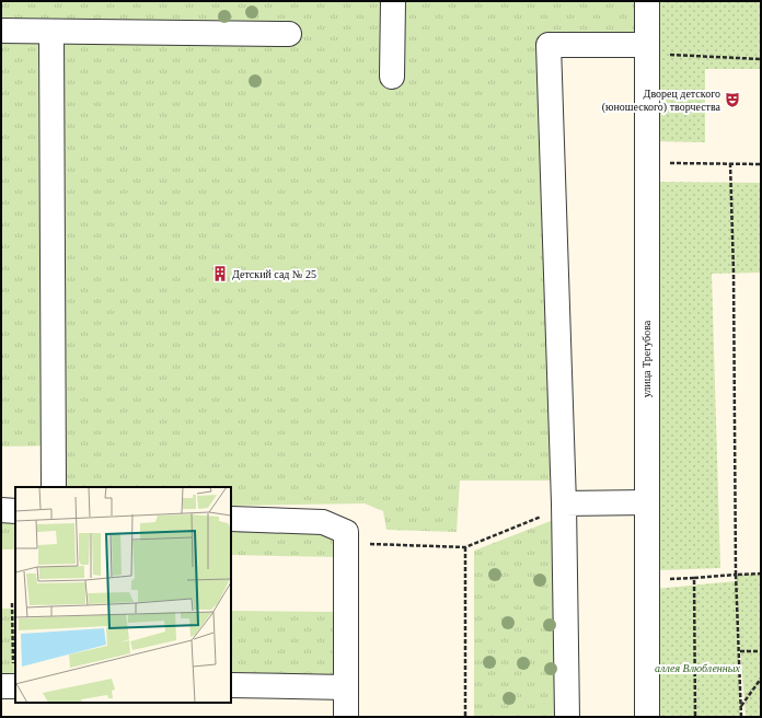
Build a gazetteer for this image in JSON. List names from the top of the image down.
{
  "streets": {
    "street": ["улица Трегубова"]
  },
  "parks": ["аллея Влюбленных"],
  "places": {
    "theatre": ["Дворец детского (юношеского) творчества"],
    "building": ["Детский сад № 25"]
  }
}
